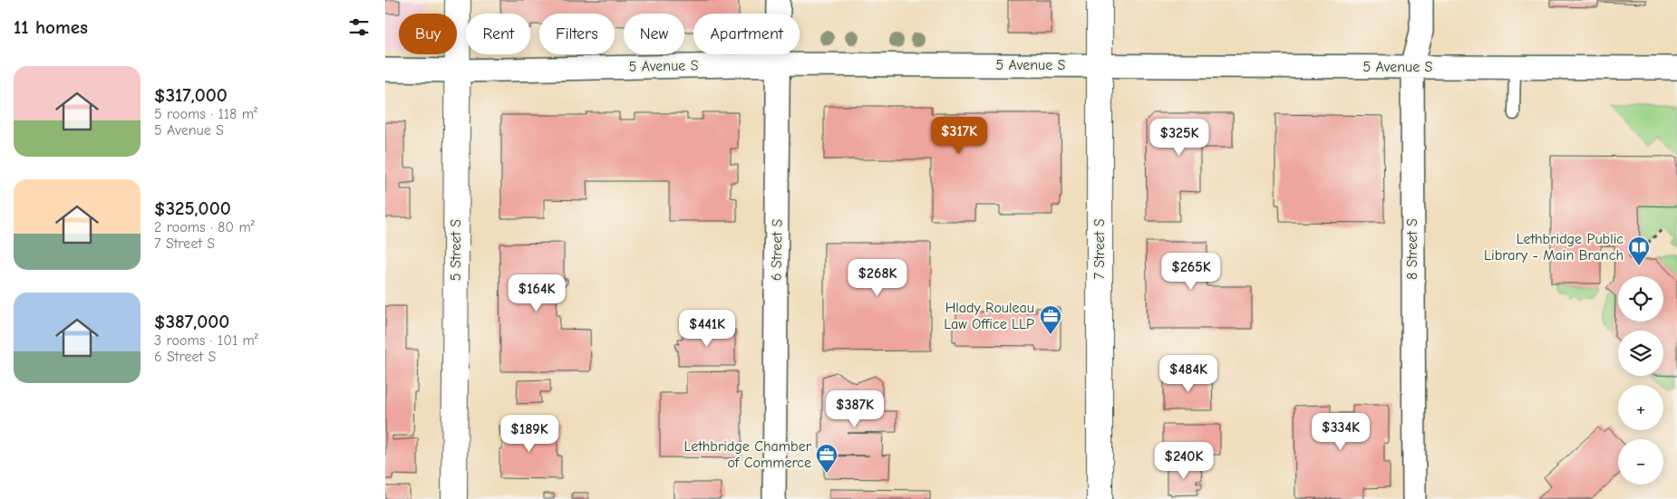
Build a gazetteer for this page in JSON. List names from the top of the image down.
{
  "streets": {
    "street": [
      "5 Avenue S",
      "7 Street S",
      "8 Street S",
      "5 Street S",
      "6 Street S"
    ]
  },
  "crossings": [
    ["5 Avenue S", "7 Street S"],
    ["5 Avenue S", "8 Street S"],
    ["5 Avenue S", "5 Street S"],
    ["5 Avenue S", "6 Street S"]
  ],
  "places": {
    "library": ["Lethbridge Public Library - Main Branch"],
    "office": ["Hlady Rouleau Law Office LLP", "Lethbridge Chamber of Commerce"]
  },
  "page": {
    "heading": "11 homes",
    "chip": [
      "Buy",
      "Rent",
      "Filters",
      "New",
      "Apartment"
    ],
    "list": [
      {
        "name": "$317,000",
        "note": "5 rooms · 118 m² · 5 Avenue S"
      },
      {
        "name": "$325,000",
        "note": "2 rooms · 80 m² · 7 Street S"
      },
      {
        "name": "$387,000",
        "note": "3 rooms · 101 m² · 6 Street S"
      }
    ],
    "price": [
      "$317K",
      "$325K",
      "$265K",
      "$268K",
      "$164K",
      "$441K",
      "$484K",
      "$387K",
      "$334K",
      "$189K",
      "$240K"
    ],
    "map_buttons": ["+", "−"]
  }
}
